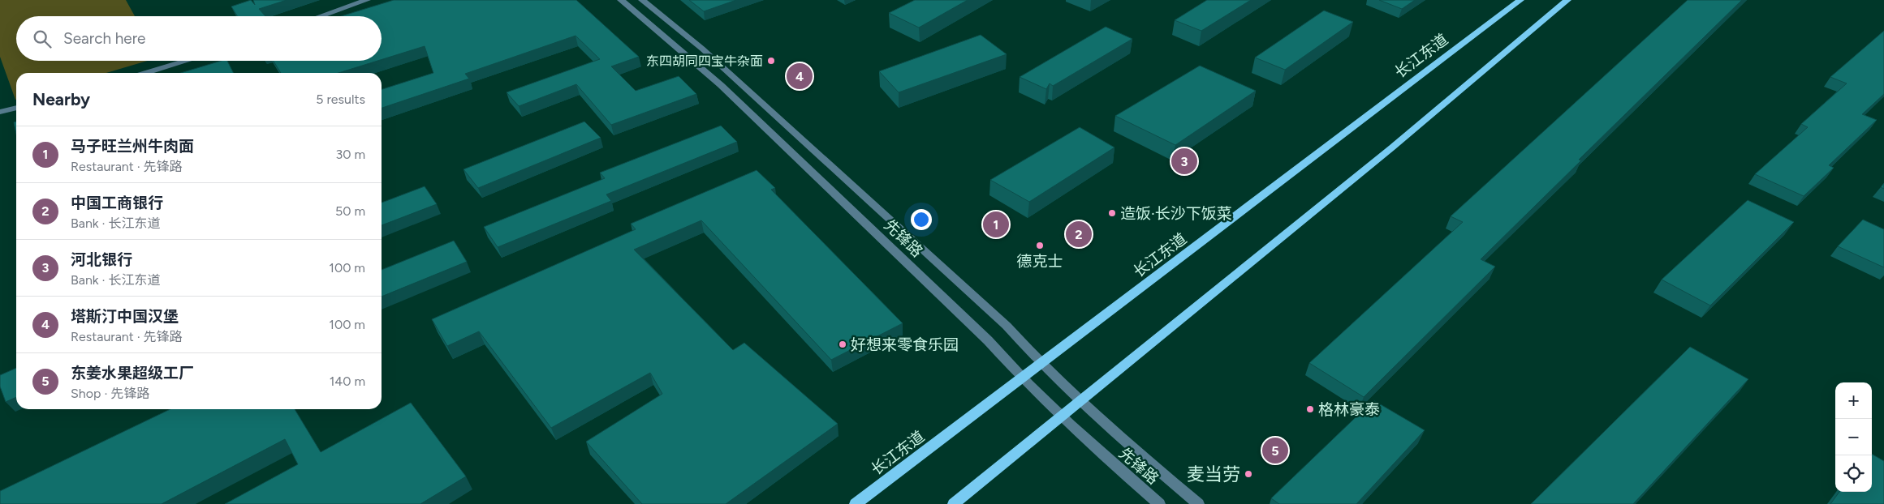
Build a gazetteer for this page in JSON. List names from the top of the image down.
{
  "streets": {
    "main road": ["长江东道"],
    "street": ["先锋路"]
  },
  "crossings": [
    ["长江东道", "先锋路"]
  ],
  "places": [
    "东四胡同四宝牛杂面",
    "造饭·长沙下饭菜",
    "德克士",
    "好想来零食乐园",
    "格林豪泰",
    "麦当劳"
  ],
  "page": {
    "search": "Search here",
    "pins": [
      "4",
      "3",
      "1",
      "2",
      "5"
    ],
    "heading": ["Nearby", "5 results"],
    "list": [
      {
        "mark": "1",
        "name": "马子旺兰州牛肉面",
        "note": "Restaurant · 先锋路",
        "value": "30 m"
      },
      {
        "mark": "2",
        "name": "中国工商银行",
        "note": "Bank · 长江东道",
        "value": "50 m"
      },
      {
        "mark": "3",
        "name": "河北银行",
        "note": "Bank · 长江东道",
        "value": "100 m"
      },
      {
        "mark": "4",
        "name": "塔斯汀中国汉堡",
        "note": "Restaurant · 先锋路",
        "value": "100 m"
      },
      {
        "mark": "5",
        "name": "东姜水果超级工厂",
        "note": "Shop · 先锋路",
        "value": "140 m"
      }
    ],
    "map_buttons": ["+", "−"]
  }
}
